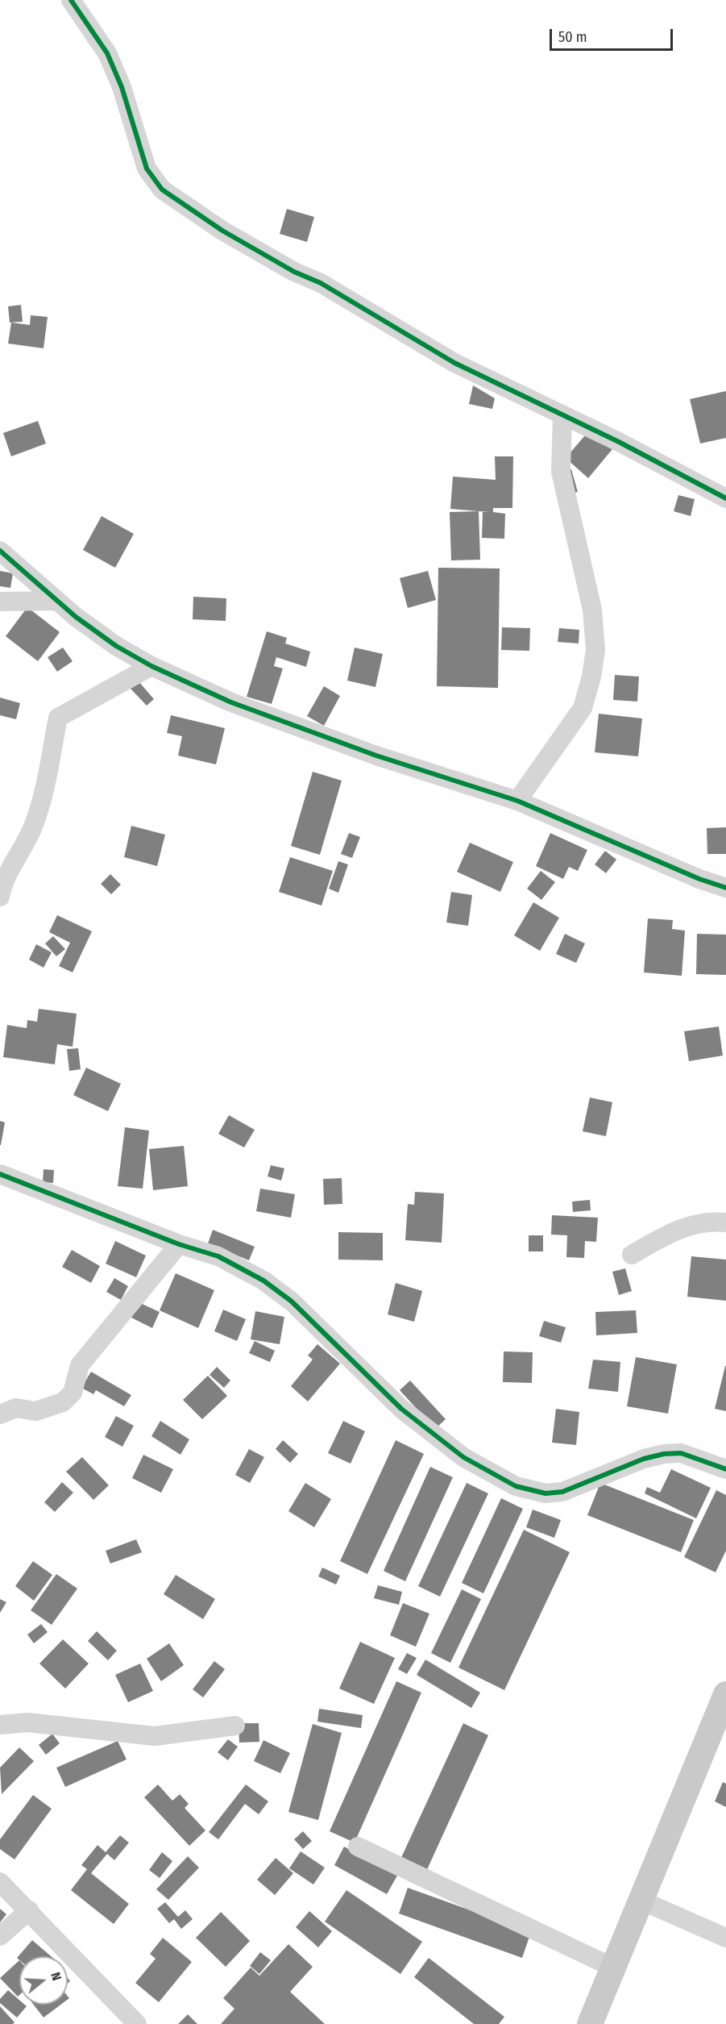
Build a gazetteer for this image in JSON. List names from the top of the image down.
{
  "scale_bar": "50 m",
  "north": "right"
}
